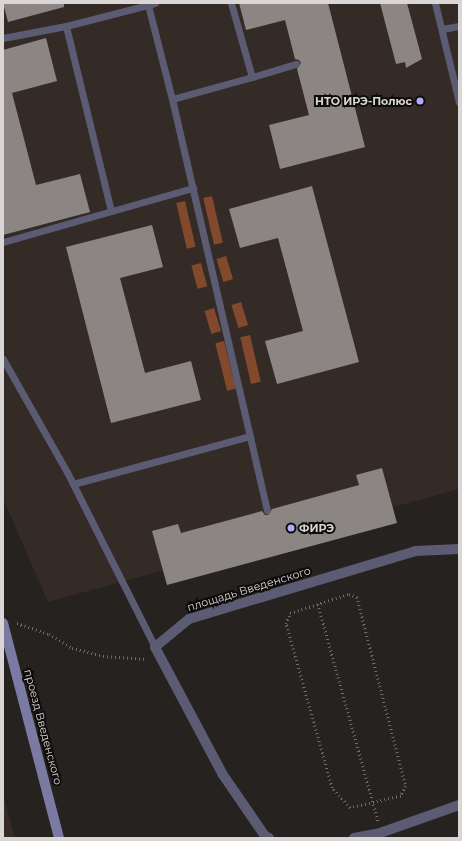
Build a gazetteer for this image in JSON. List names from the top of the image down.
{
  "streets": {
    "street": ["площадь Введенского", "проезд Введенского"]
  },
  "places": ["НТО ИРЭ-Полюс", "ФИРЭ"]
}
